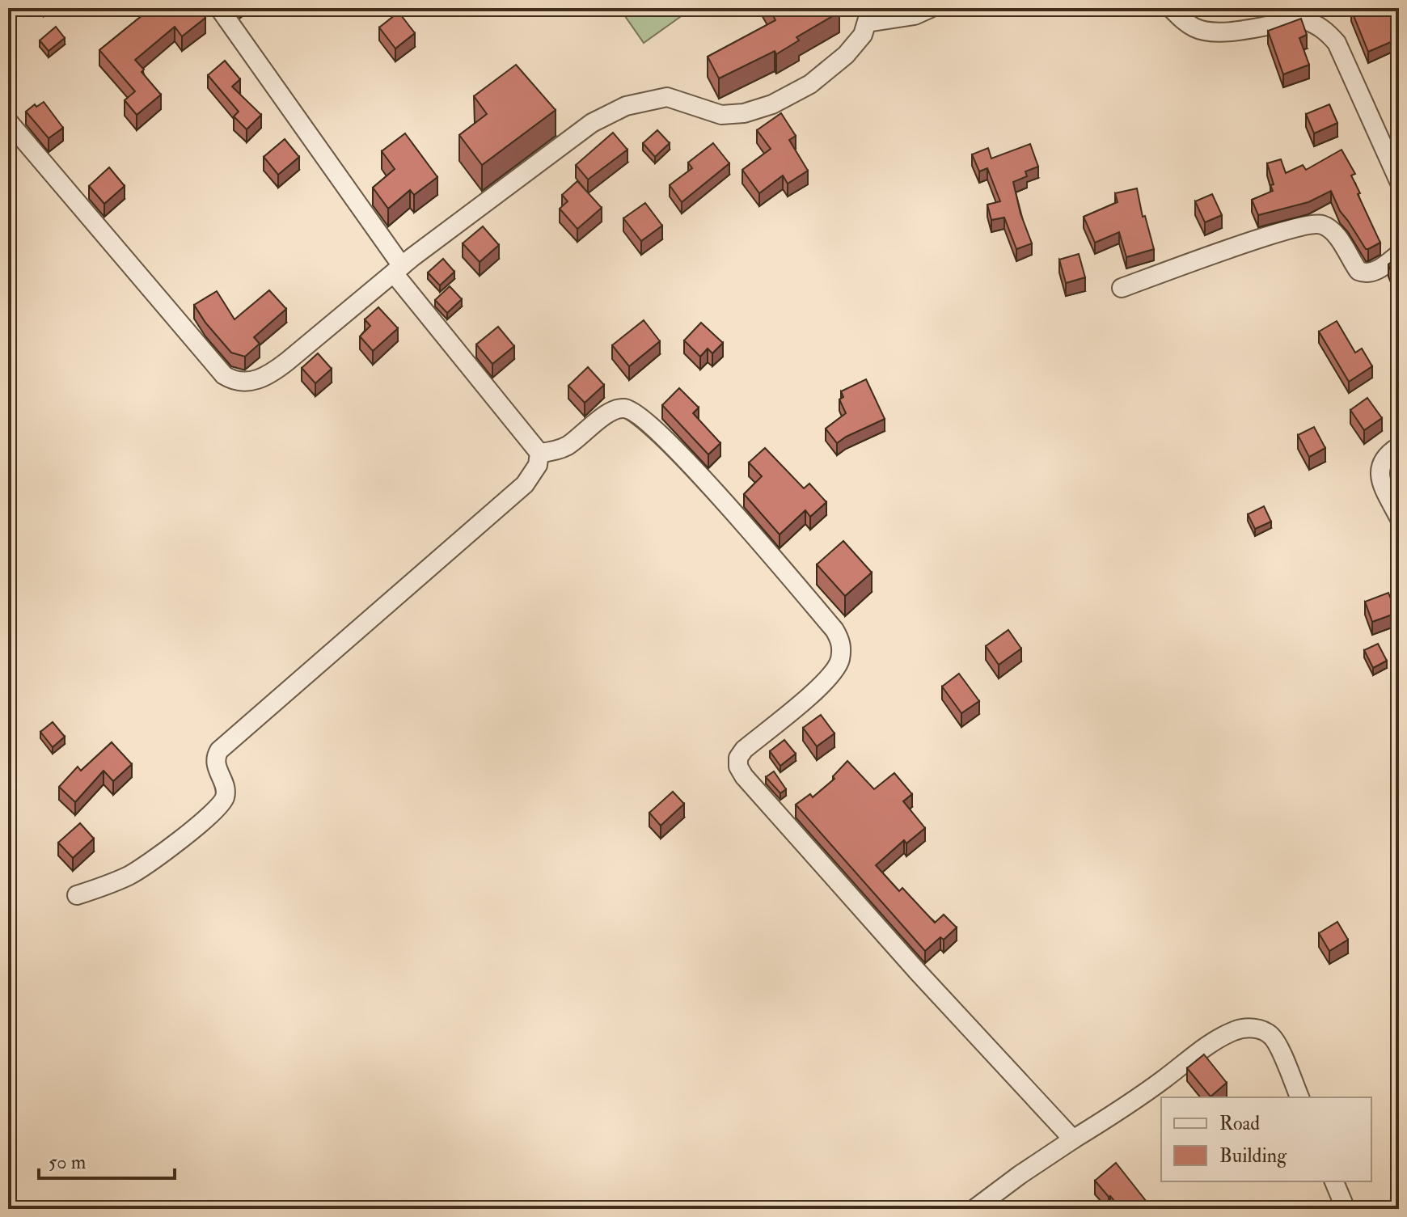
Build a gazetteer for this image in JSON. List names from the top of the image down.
{
  "legend": ["Road", "Building"],
  "scale_bar": "50 m"
}
